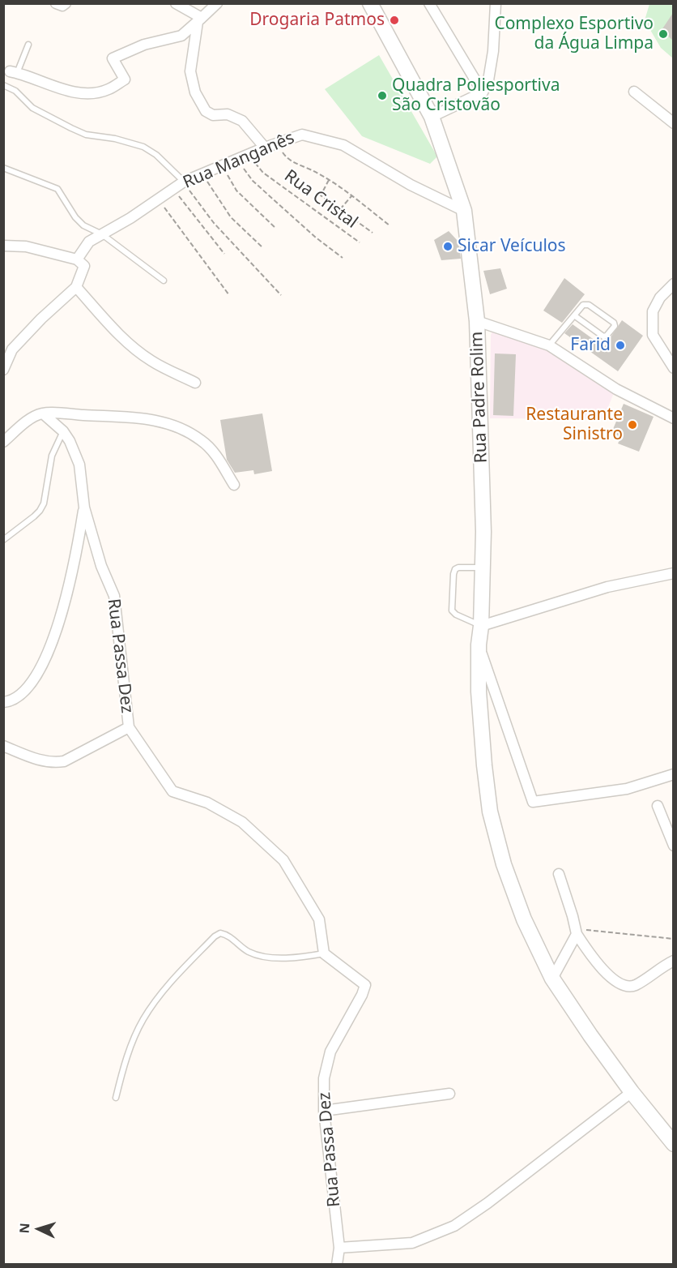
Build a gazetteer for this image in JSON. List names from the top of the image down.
{
  "streets": {
    "main road": ["Rua Padre Rolim"],
    "street": ["Rua Manganês", "Rua Passa Dez"],
    "path": ["Rua Cristal"]
  },
  "crossings": [
    ["Rua Manganês", "Rua Cristal"],
    ["Rua Manganês", "Rua Padre Rolim"]
  ],
  "places": [
    "Drogaria Patmos",
    "Complexo Esportivo da Água Limpa",
    "Quadra Poliesportiva São Cristovão",
    "Sicar Veículos",
    "Farid",
    "Restaurante Sinistro"
  ],
  "north": "left"
}
